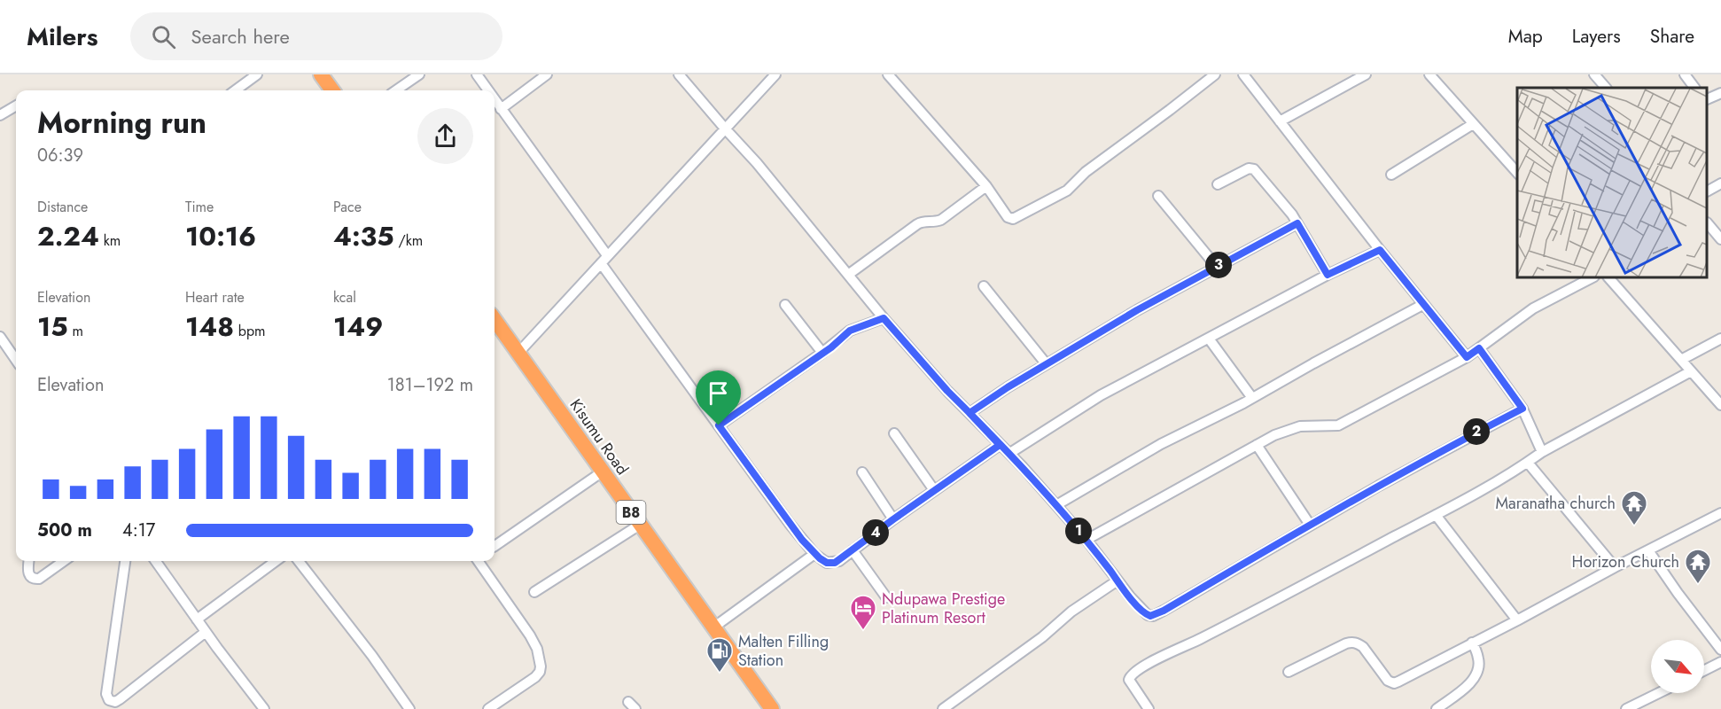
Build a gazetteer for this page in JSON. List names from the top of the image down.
{
  "streets": {
    "highway": ["Kisumu Road", "B8"]
  },
  "places": {
    "temple": ["Maranatha church", "Horizon Church"],
    "hotel": ["Ndupawa Prestige Platinum Resort"],
    "fuel station": ["Malten Filling Station"]
  },
  "north": "bottom right",
  "page": {
    "header": "Milers",
    "search": "Search here",
    "nav": ["Map", "Layers", "Share"],
    "heading": ["Morning run", "06:39"],
    "stats": [
      ["Distance", "2.24 km"],
      ["Time", "10:16"],
      ["Pace", "4:35 /km"],
      ["Elevation", "15 m"],
      ["Heart rate", "148 bpm"],
      ["kcal", "149"]
    ],
    "pins": [
      "3",
      "2",
      "1",
      "4"
    ],
    "chart": ["Elevation", "181–192 m"],
    "list": [
      {
        "name": "500 m",
        "note": "4:17"
      }
    ]
  }
}
